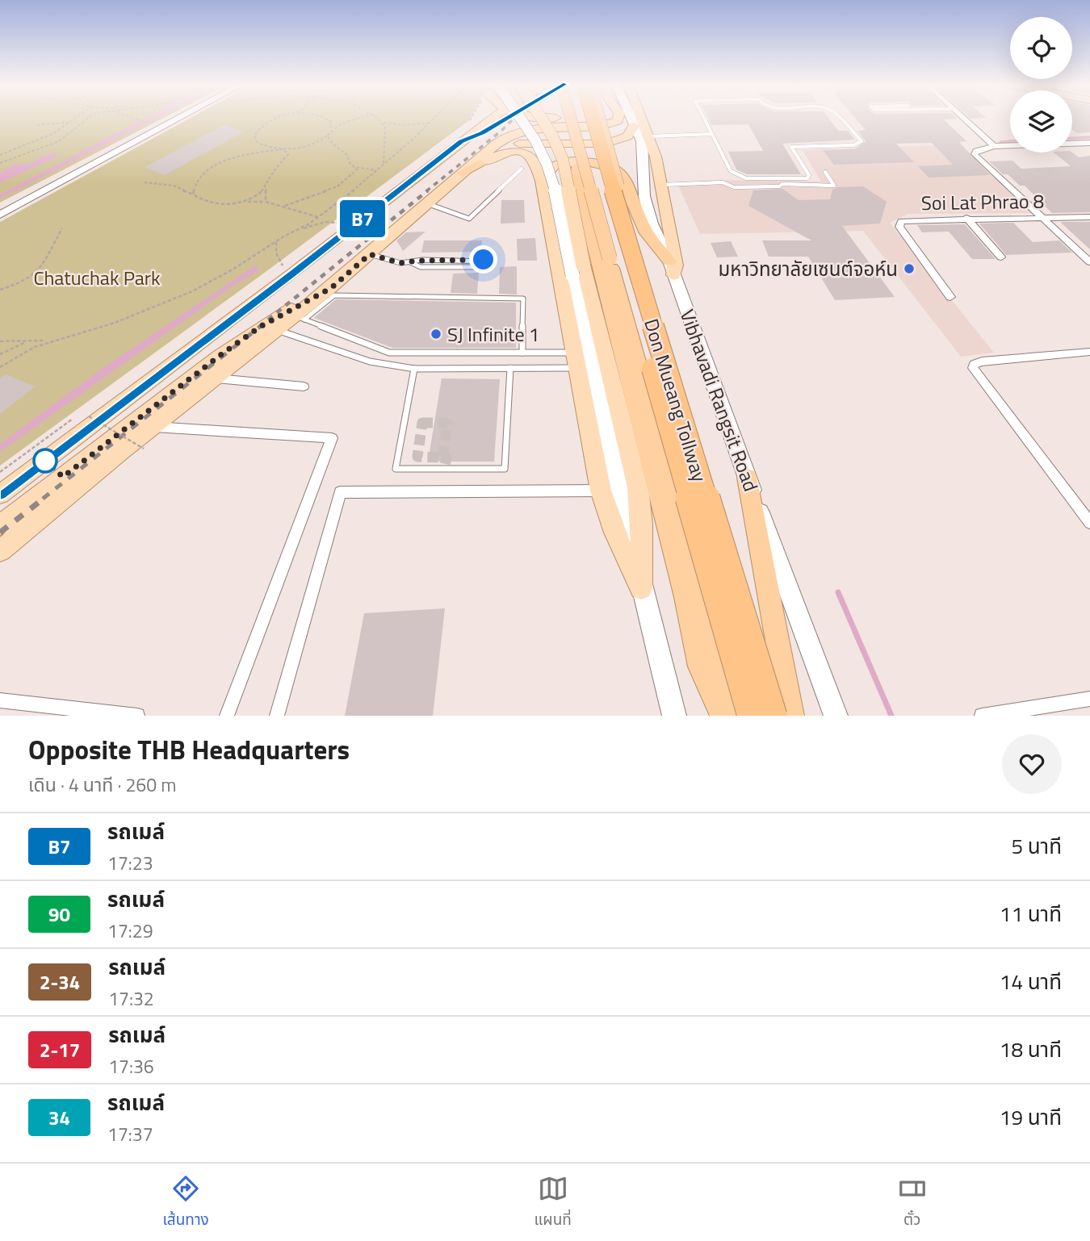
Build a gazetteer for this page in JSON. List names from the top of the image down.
{
  "streets": {
    "highway": ["Don Mueang Tollway", "Vibhavadi Rangsit Road"],
    "street": ["Soi Lat Phrao 8"]
  },
  "parks": ["Chatuchak Park"],
  "places": ["มหาวิทยาลัยเซนต์จอห์น", "SJ Infinite 1"],
  "lines": ["bus line B7"],
  "page": {
    "on_map": "B7",
    "heading": ["Opposite THB Headquarters", "เดิน · 4 นาที · 260 m"],
    "list": [
      {
        "mark": "B7",
        "name": "รถเมล์",
        "note": "17:23",
        "value": "5 นาที"
      },
      {
        "mark": "90",
        "name": "รถเมล์",
        "note": "17:29",
        "value": "11 นาที"
      },
      {
        "mark": "2-34",
        "name": "รถเมล์",
        "note": "17:32",
        "value": "14 นาที"
      },
      {
        "mark": "2-17",
        "name": "รถเมล์",
        "note": "17:36",
        "value": "18 นาที"
      },
      {
        "mark": "34",
        "name": "รถเมล์",
        "note": "17:37",
        "value": "19 นาที"
      }
    ],
    "tabs": ["เส้นทาง", "แผนที่", "ตั๋ว"]
  }
}
